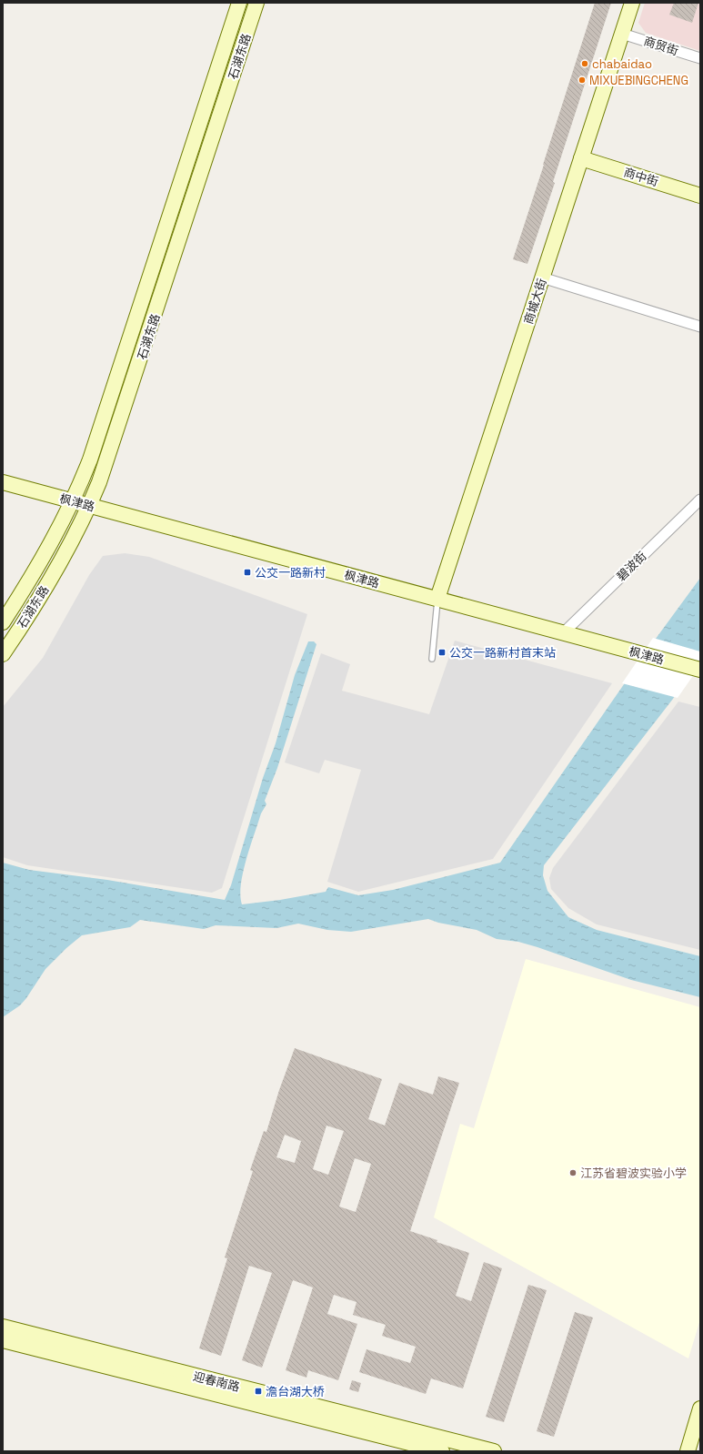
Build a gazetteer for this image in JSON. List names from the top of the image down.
{
  "streets": {
    "main road": [
      "石湖东路",
      "商中街",
      "商城大街",
      "枫津路",
      "迎春南路"
    ],
    "street": ["商贸街", "碧波街"]
  },
  "crossings": [
    ["商贸街", "商城大街"],
    ["石湖东路", "枫津路"],
    ["商中街", "商城大街"],
    ["商城大街", "枫津路"],
    ["枫津路", "碧波街"]
  ],
  "places": {
    "other": ["chabaidao", "MIXUEBINGCHENG", "江苏省碧波实验小学"],
    "transit": ["公交一路新村", "公交一路新村首末站", "澹台湖大桥"]
  }
}
